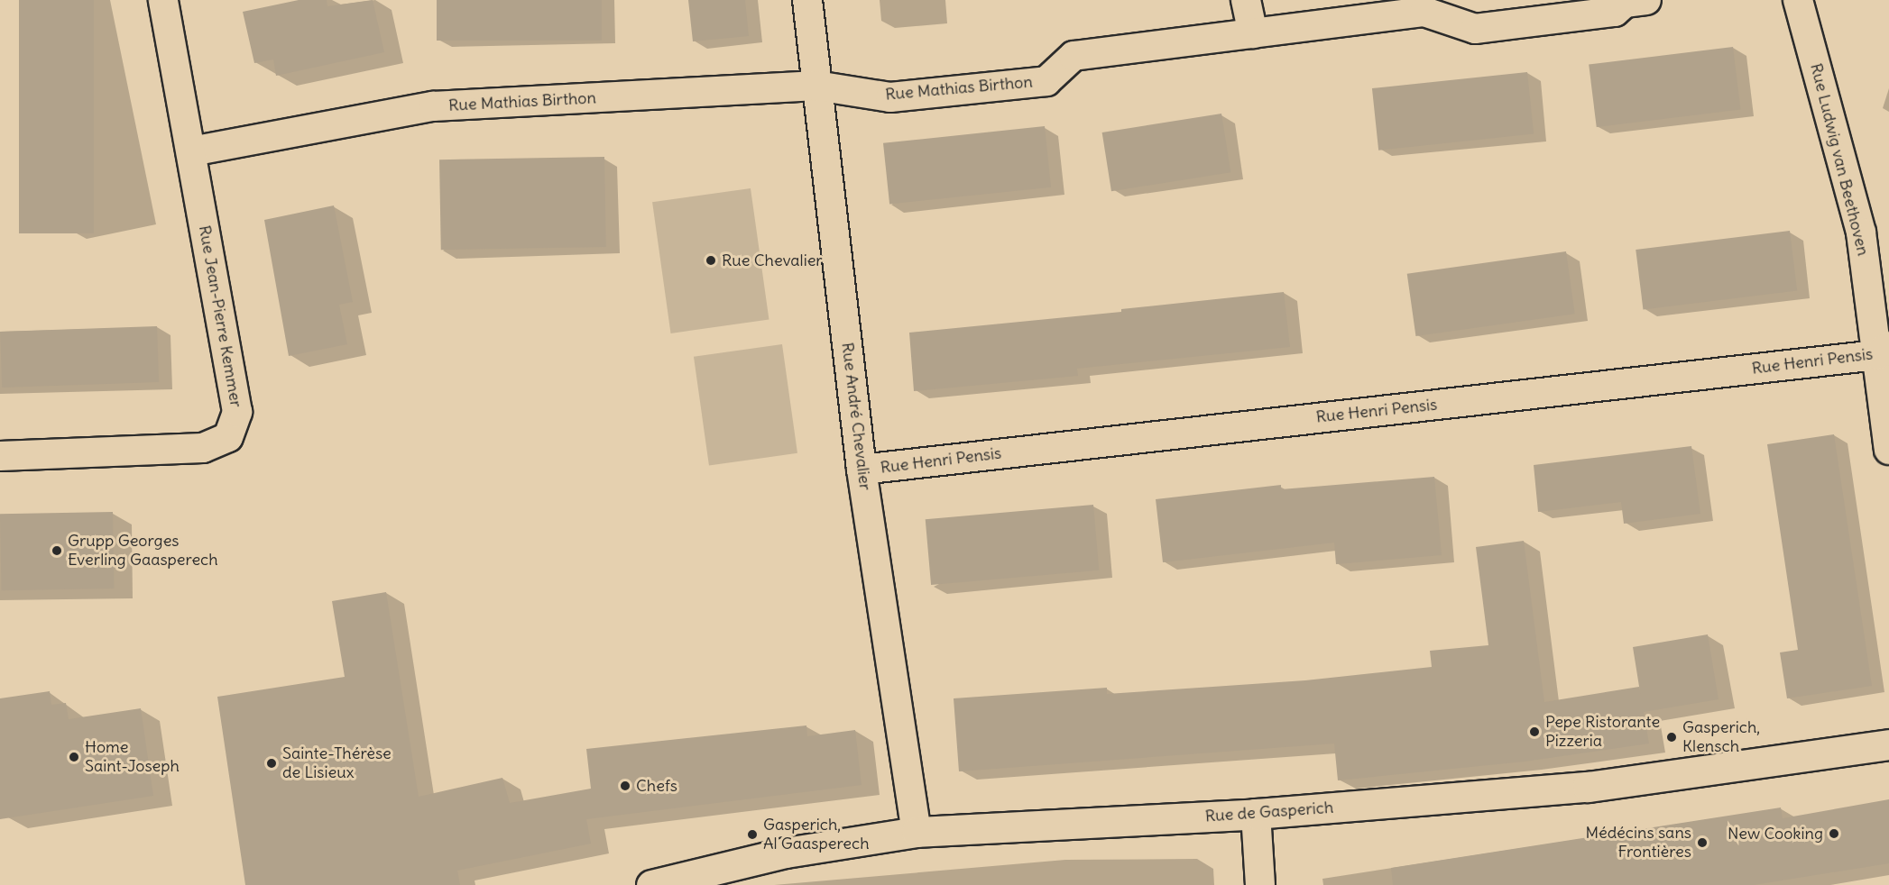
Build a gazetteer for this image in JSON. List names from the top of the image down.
{
  "streets": {
    "street": [
      "Rue Mathias Birthon",
      "Rue Ludwig van Beethoven",
      "Rue Jean-Pierre Kemmer",
      "Rue Henri Pensis",
      "Rue André Chevalier",
      "Rue de Gasperich"
    ]
  },
  "crossings": [
    ["Rue Mathias Birthon", "Rue Jean-Pierre Kemmer"],
    ["Rue Mathias Birthon", "Rue André Chevalier"],
    ["Rue Ludwig van Beethoven", "Rue Henri Pensis"],
    ["Rue Henri Pensis", "Rue André Chevalier"],
    ["Rue André Chevalier", "Rue de Gasperich"]
  ],
  "places": [
    "Rue Chevalier",
    "Grupp Georges Everling Gaasperech",
    "Pepe Ristorante Pizzeria",
    "Gasperich, Klensch",
    "Home Saint-Joseph",
    "Sainte-Thérèse de Lisieux",
    "Chefs",
    "New Cooking",
    "Gasperich, Al Gaasperech",
    "Médécins sans Frontières"
  ]
}
